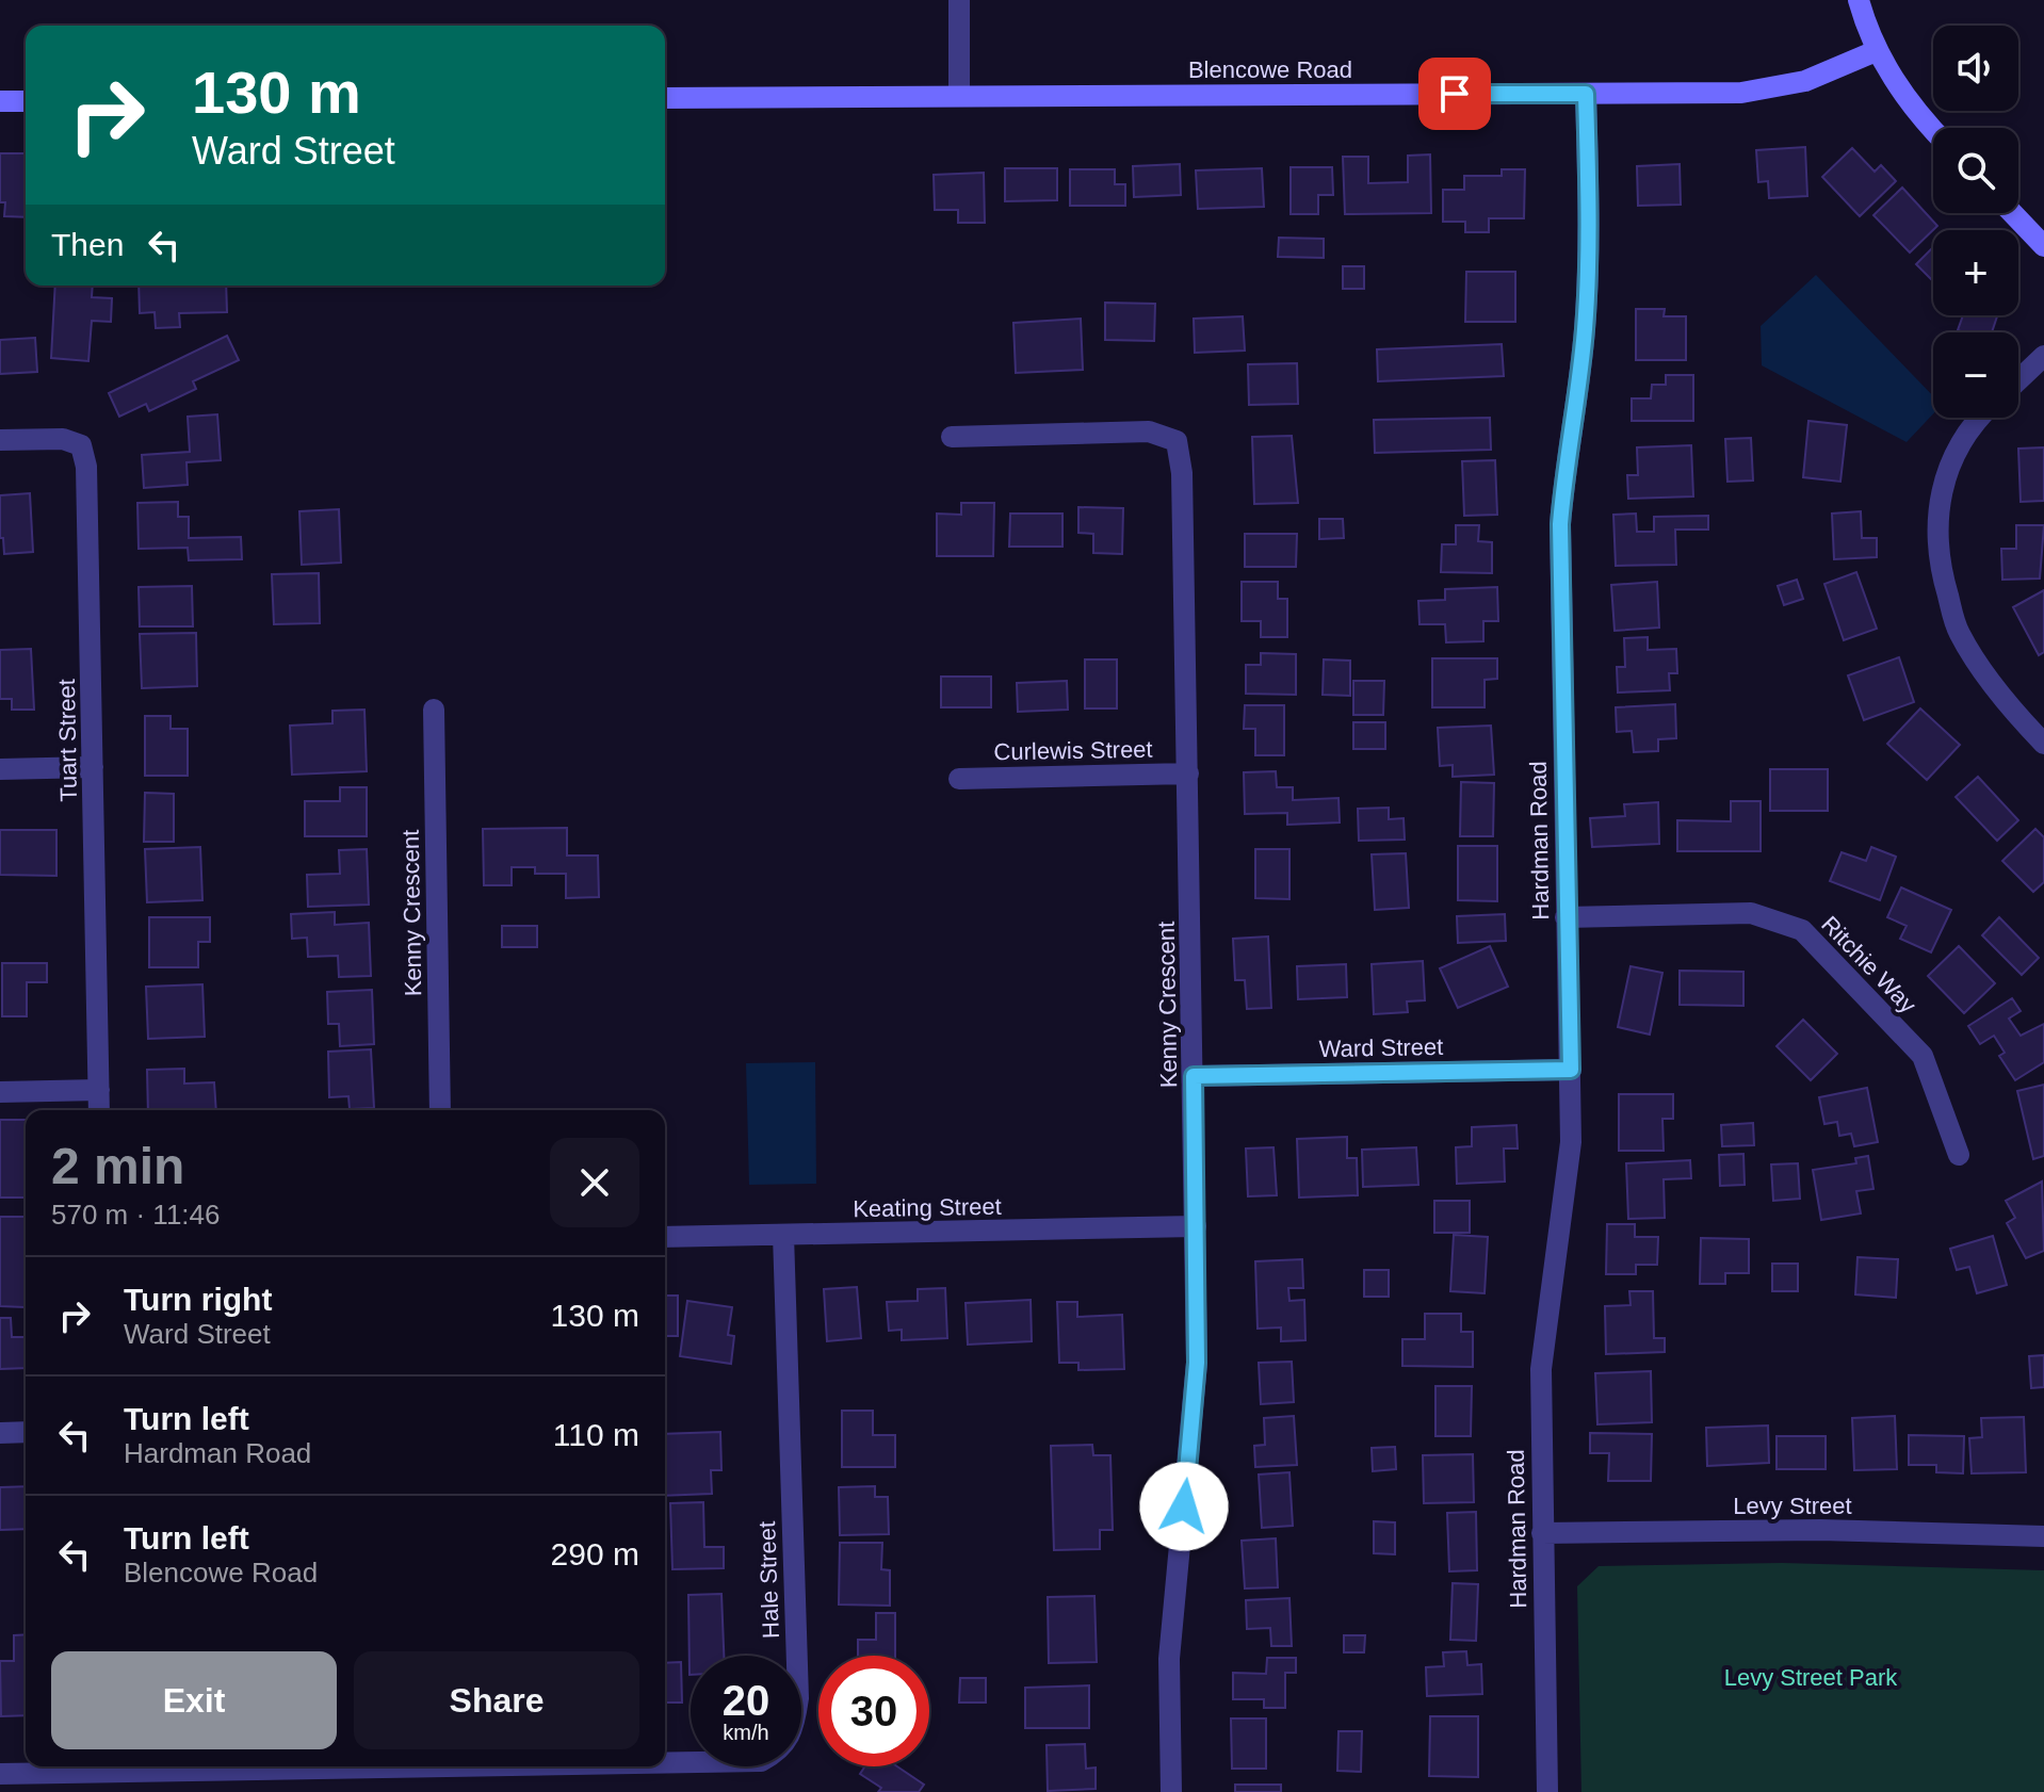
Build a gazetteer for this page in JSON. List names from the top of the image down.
{
  "streets": {
    "street": [
      "Blencowe Road",
      "Tuart Street",
      "Curlewis Street",
      "Hardman Road",
      "Kenny Crescent",
      "Ritchie Way",
      "Ward Street",
      "Keating Street",
      "Levy Street",
      "Hale Street"
    ]
  },
  "crossings": [
    ["Blencowe Road", "Hardman Road"],
    ["Curlewis Street", "Kenny Crescent"],
    ["Hardman Road", "Ritchie Way"],
    ["Hardman Road", "Ward Street"],
    ["Hardman Road", "Levy Street"],
    ["Kenny Crescent", "Ward Street"],
    ["Kenny Crescent", "Keating Street"],
    ["Keating Street", "Hale Street"]
  ],
  "parks": ["Levy Street Park"],
  "page": {
    "map_buttons": ["+", "−"],
    "turn": ["130 m", "Ward Street"],
    "then": "Then",
    "heading": ["2 min", "570 m · 11:46"],
    "list": [
      {
        "name": "Turn right",
        "note": "Ward Street",
        "value": "130 m"
      },
      {
        "name": "Turn left",
        "note": "Hardman Road",
        "value": "110 m"
      },
      {
        "name": "Turn left",
        "note": "Blencowe Road",
        "value": "290 m"
      }
    ],
    "buttons": ["Exit", "Share"],
    "speed": "20 km/h",
    "limit": "30"
  }
}
